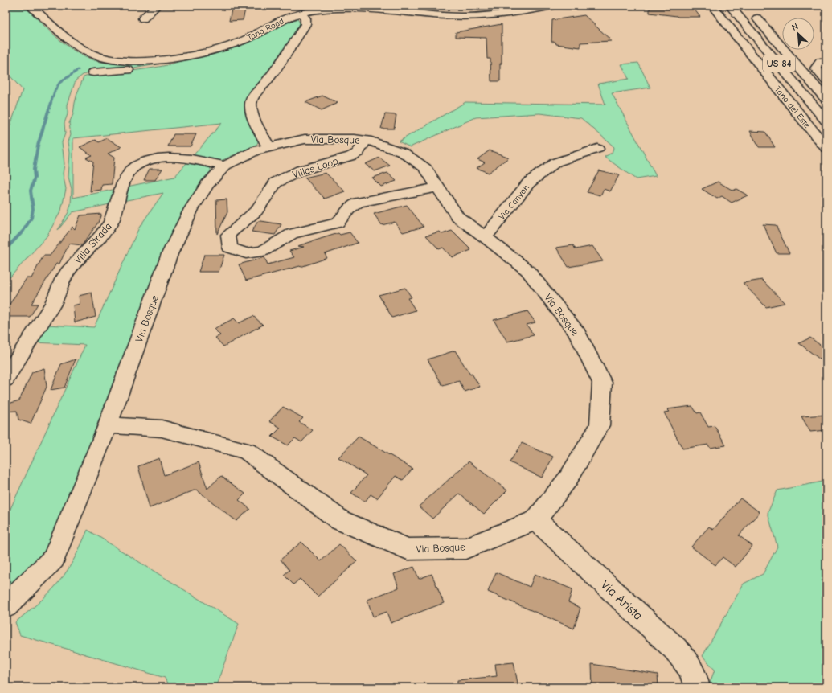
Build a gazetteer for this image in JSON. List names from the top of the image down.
{
  "streets": {
    "main road": [
      "Tano Road",
      "US 84",
      "Tano del Este",
      "Via Bosque",
      "Villas Loop",
      "Via Canyon",
      "Villa Strada",
      "Via Arista"
    ]
  },
  "crossings": [
    ["Via Bosque", "Villas Loop"],
    ["Via Bosque", "Via Canyon"],
    ["Via Bosque", "Villa Strada"],
    ["Via Bosque", "Via Arista"]
  ],
  "north": "top left"
}
